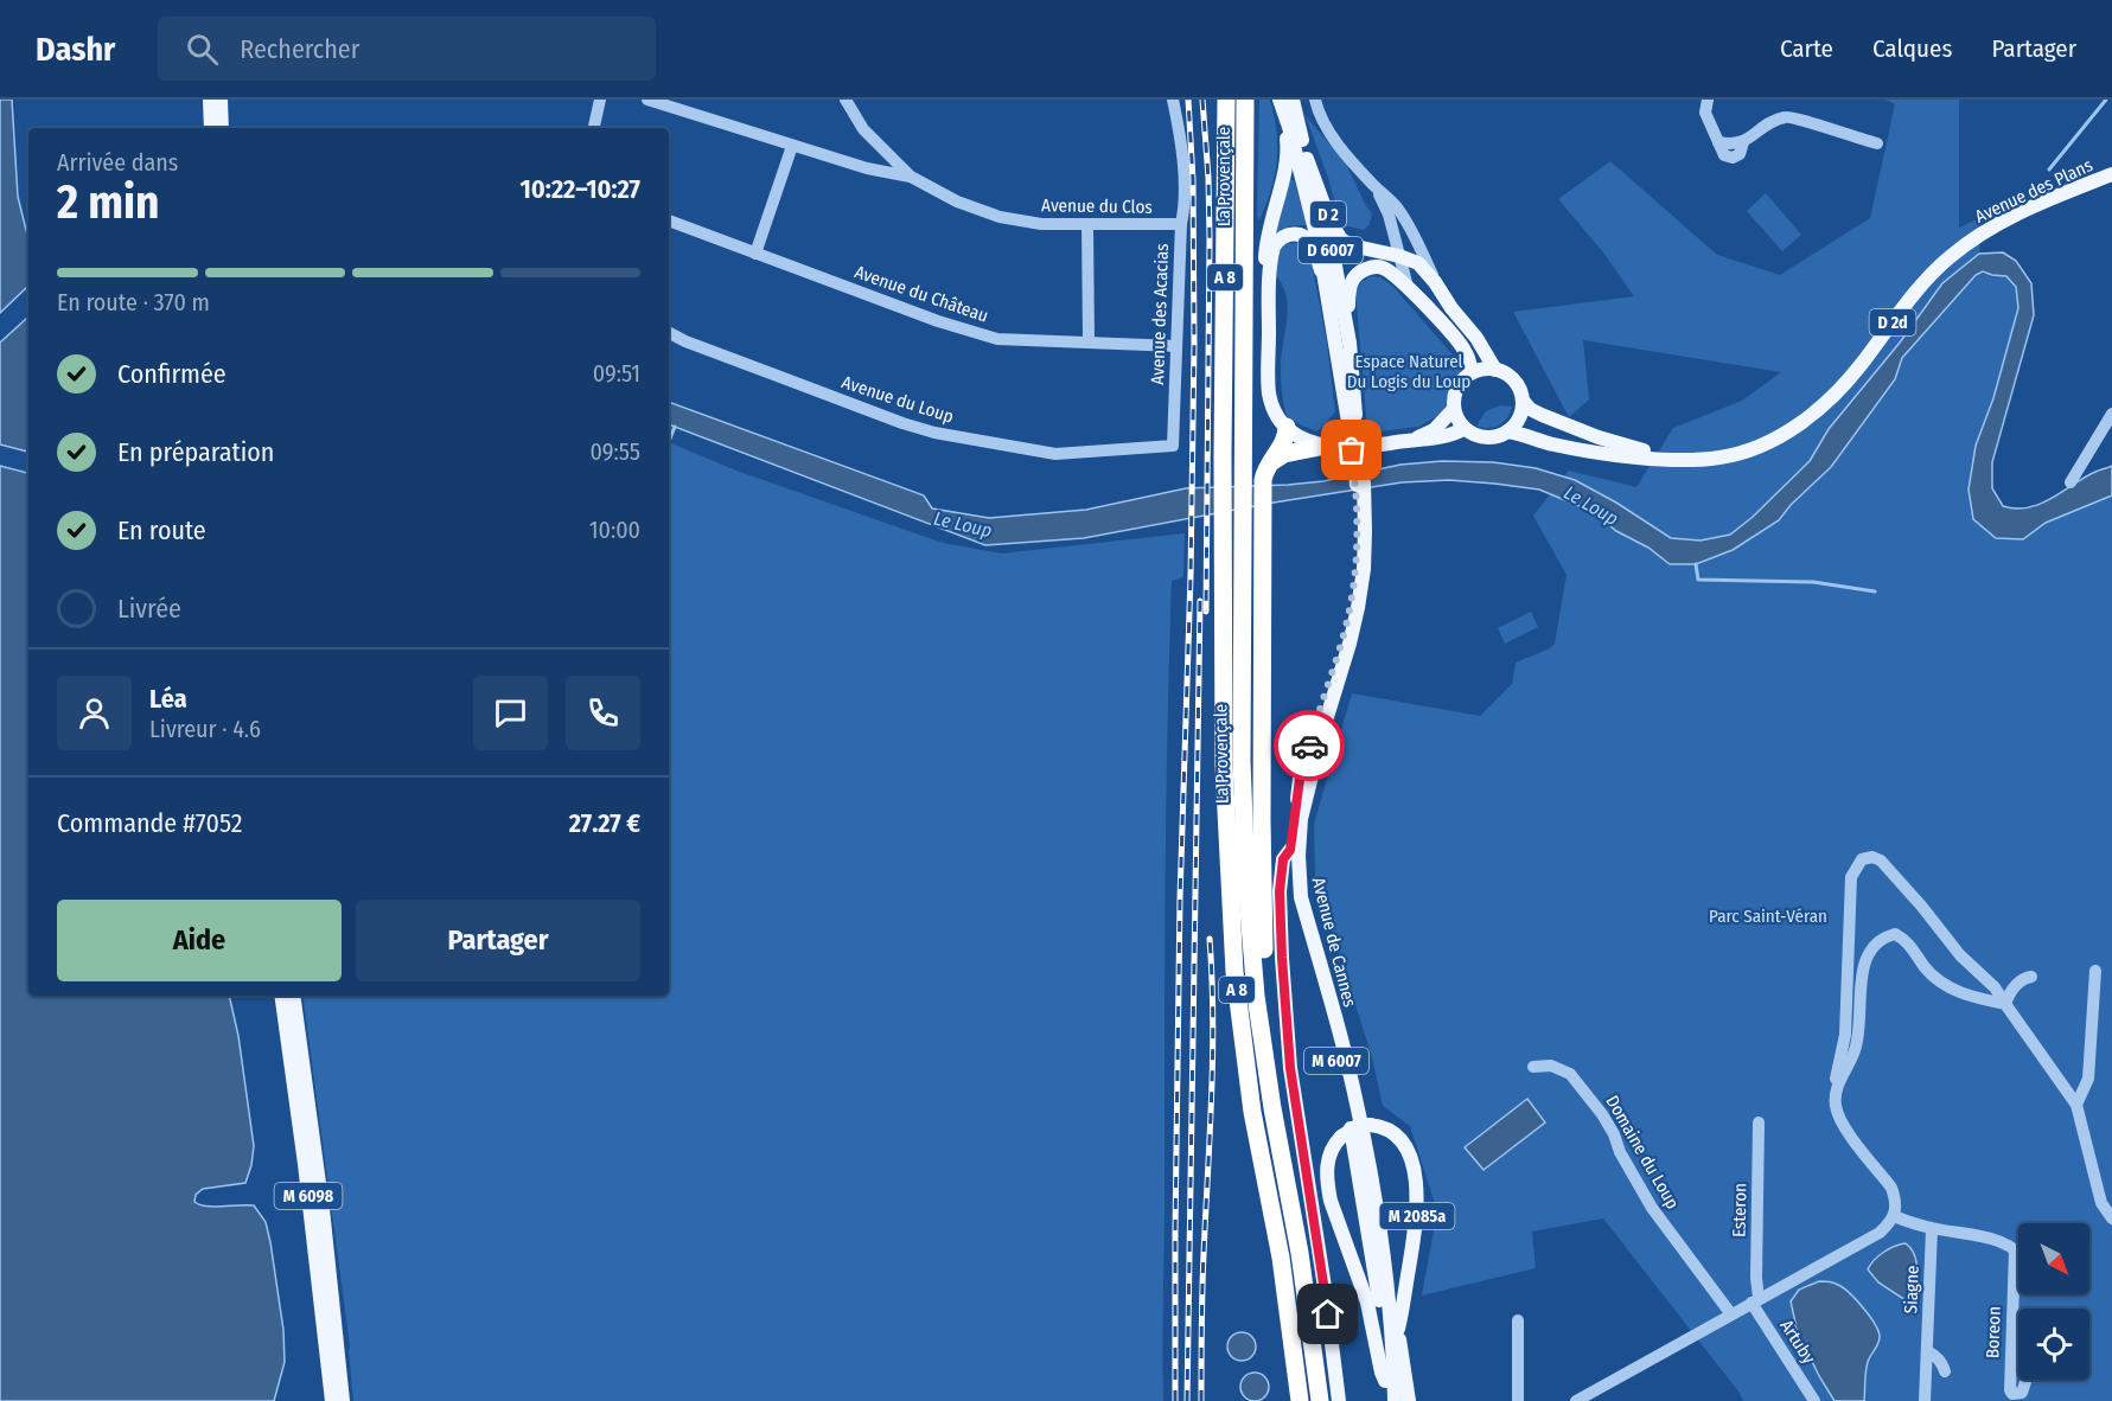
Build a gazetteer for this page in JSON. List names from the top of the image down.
{
  "streets": {
    "highway": ["La Provençale", "A 8"],
    "main road": [
      "Avenue des Plans",
      "D 2",
      "D 6007",
      "D 2d",
      "Avenue de Cannes",
      "M 6007",
      "M 6098",
      "M 2085a"
    ],
    "street": [
      "Avenue du Clos",
      "Avenue du Château",
      "Avenue des Acacias",
      "Avenue du Loup",
      "Domaine du Loup",
      "Esteron",
      "Siagne",
      "Boreon",
      "Artuby"
    ]
  },
  "crossings": [
    ["Avenue des Plans", "D 2"],
    ["Avenue du Clos", "Avenue des Acacias"],
    ["D 2", "D 6007"],
    ["D 2", "Avenue de Cannes"],
    ["D 6007", "Avenue de Cannes"],
    ["Avenue du Château", "Avenue des Acacias"],
    ["Avenue des Acacias", "Avenue du Loup"],
    ["Avenue de Cannes", "M 2085a"],
    ["Esteron", "Artuby"]
  ],
  "water": ["Le Loup"],
  "parks": ["Espace Naturel Du Logis du Loup", "Parc Saint-Véran"],
  "north": "bottom right",
  "page": {
    "header": "Dashr",
    "search": "Rechercher",
    "nav": ["Carte", "Calques", "Partager"],
    "heading": ["2 min", "Arrivée dans", "10:22–10:27"],
    "panel": [
      "Léa",
      "Livreur · 4.6",
      "Commande #7052",
      "27.27 €"
    ],
    "bar": "En route · 370 m",
    "list": [
      ["Confirmée", "09:51"],
      ["En préparation", "09:55"],
      ["En route", "10:00"],
      "Livrée"
    ],
    "buttons": ["Aide", "Partager"]
  }
}
